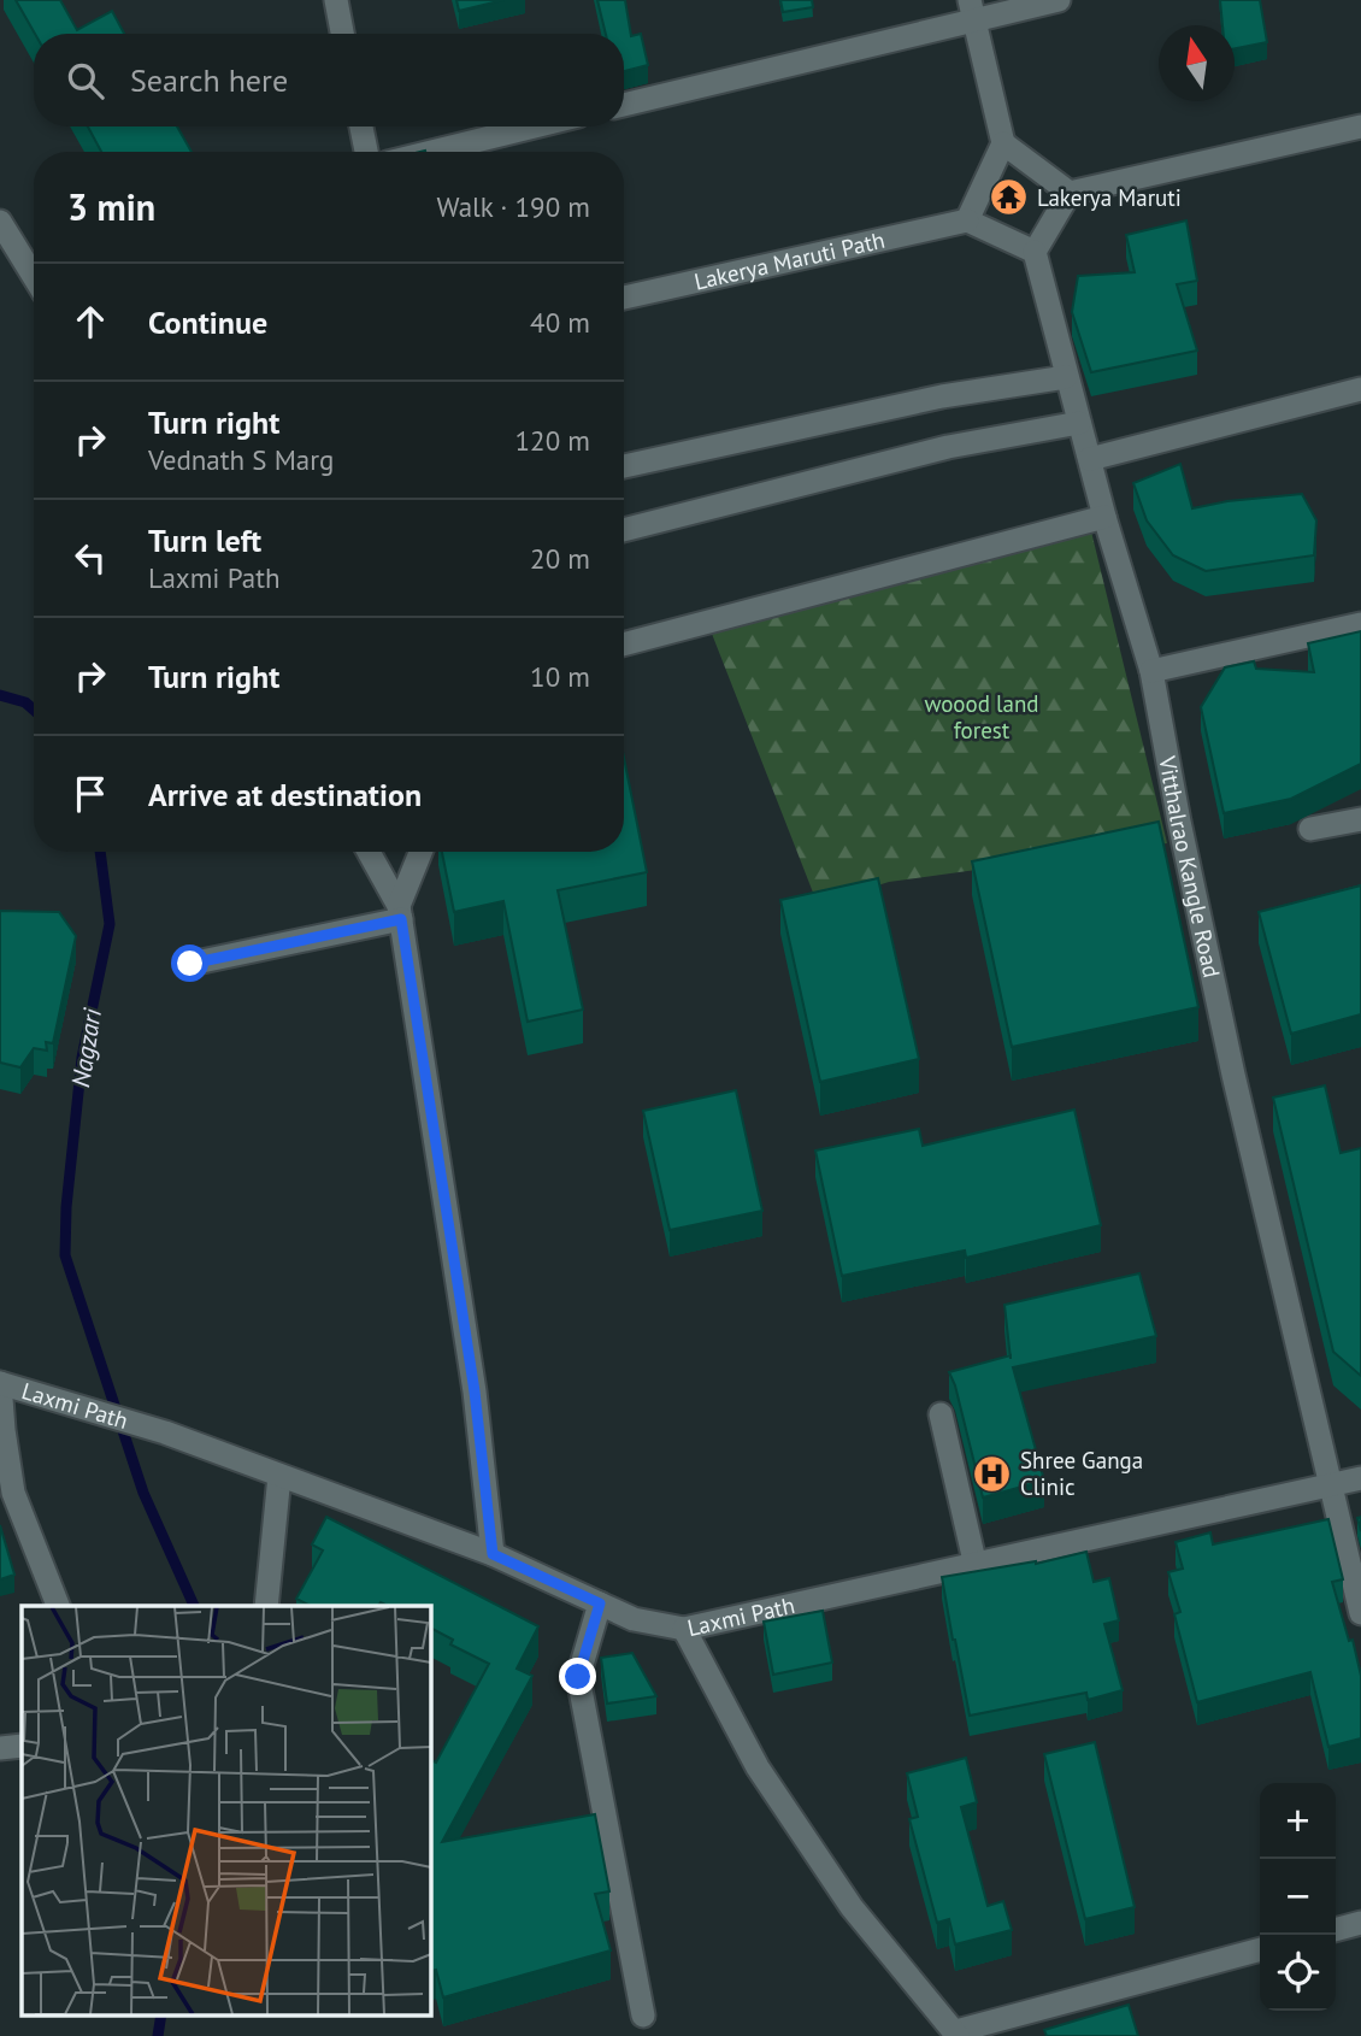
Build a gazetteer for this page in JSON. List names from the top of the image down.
{
  "streets": {
    "street": ["Lakerya Maruti Path", "Vitthalrao Kangle Road", "Laxmi Path"]
  },
  "crossings": [
    ["Vitthalrao Kangle Road", "Laxmi Path"]
  ],
  "water": ["Nagzari"],
  "parks": ["woood land forest"],
  "places": {
    "temple": ["Lakerya Maruti"],
    "hospital": ["Shree Ganga Clinic"]
  },
  "north": "top",
  "page": {
    "search": "Search here",
    "heading": ["3 min", "Walk · 190 m"],
    "list": [
      ["Continue", "40 m"],
      ["Turn right", "Vednath S Marg", "120 m"],
      ["Turn left", "Laxmi Path", "20 m"],
      ["Turn right", "10 m"],
      "Arrive at destination"
    ],
    "map_buttons": ["+", "−"]
  }
}
